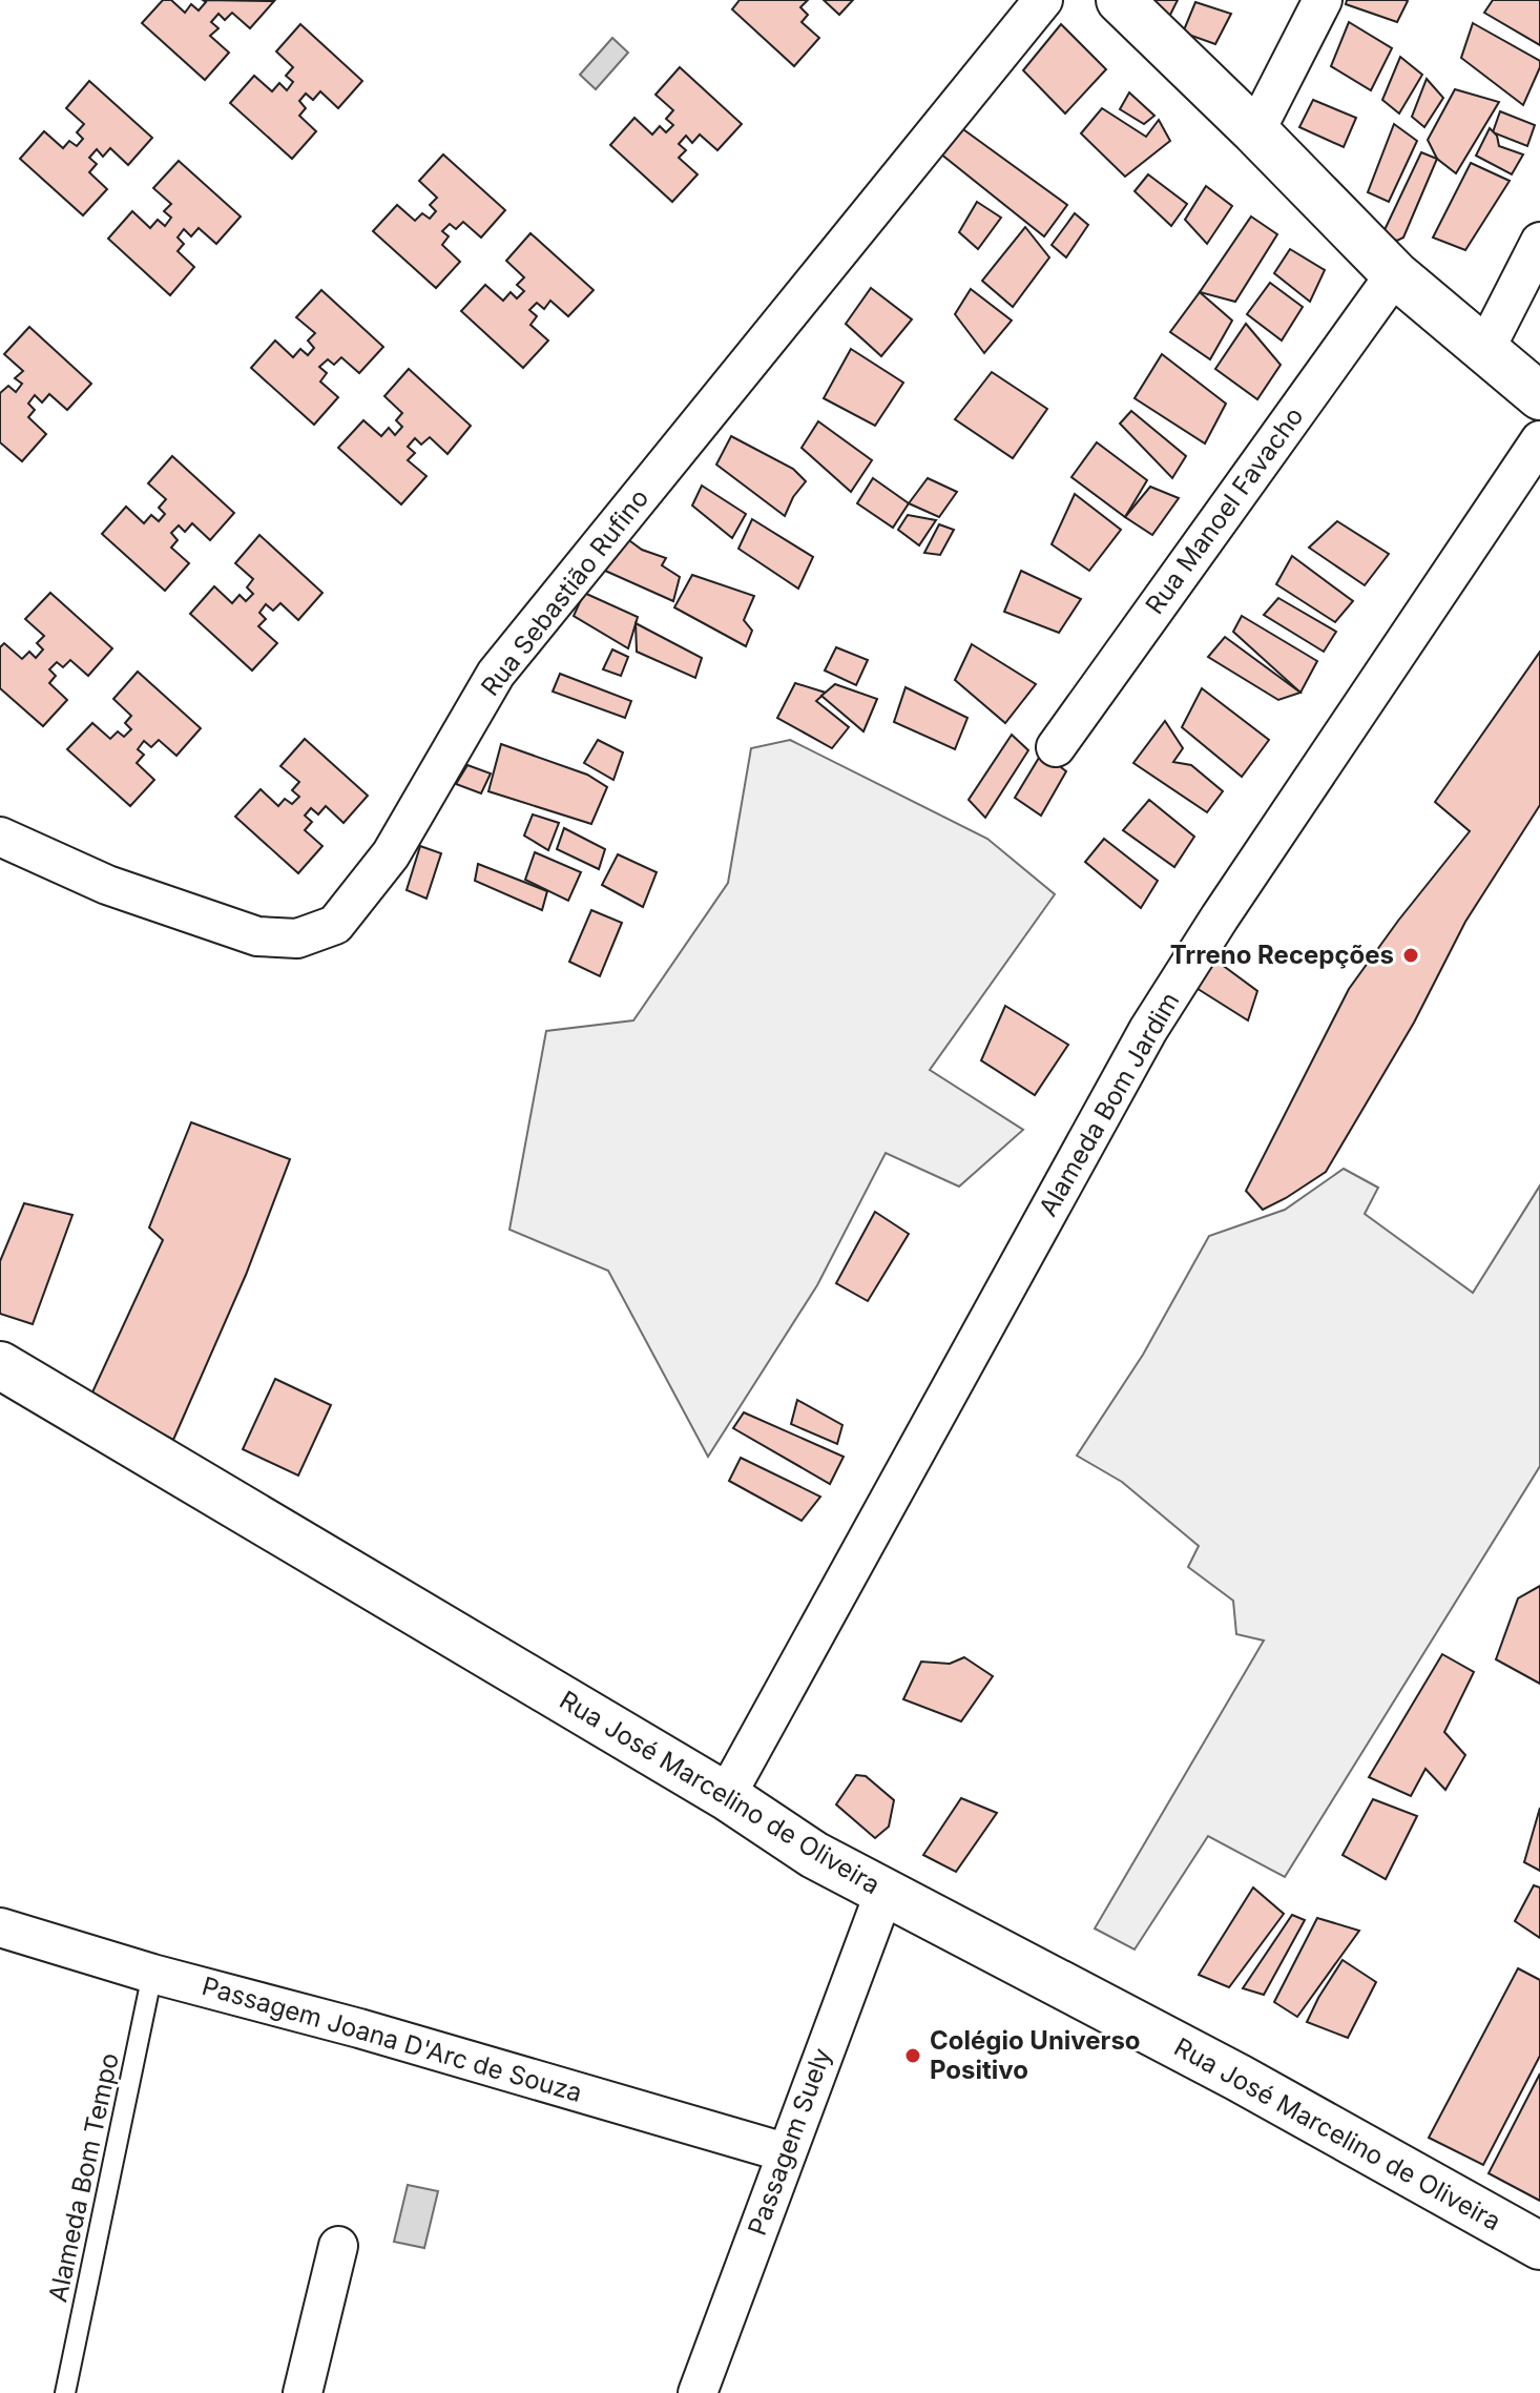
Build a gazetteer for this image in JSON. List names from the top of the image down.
{
  "streets": {
    "street": [
      "Rua Manoel Favacho",
      "Rua Sebastião Rufino",
      "Alameda Bom Jardim",
      "Rua José Marcelino de Oliveira",
      "Passagem Joana D'Arc de Souza",
      "Passagem Suely"
    ],
    "lane": ["Alameda Bom Tempo"]
  },
  "crossings": [
    ["Alameda Bom Jardim", "Rua José Marcelino de Oliveira"],
    ["Rua José Marcelino de Oliveira", "Passagem Suely"],
    ["Passagem Joana D'Arc de Souza", "Passagem Suely"],
    ["Passagem Joana D'Arc de Souza", "Alameda Bom Tempo"]
  ],
  "places": ["Trreno Recepções", "Colégio Universo Positivo"]
}
